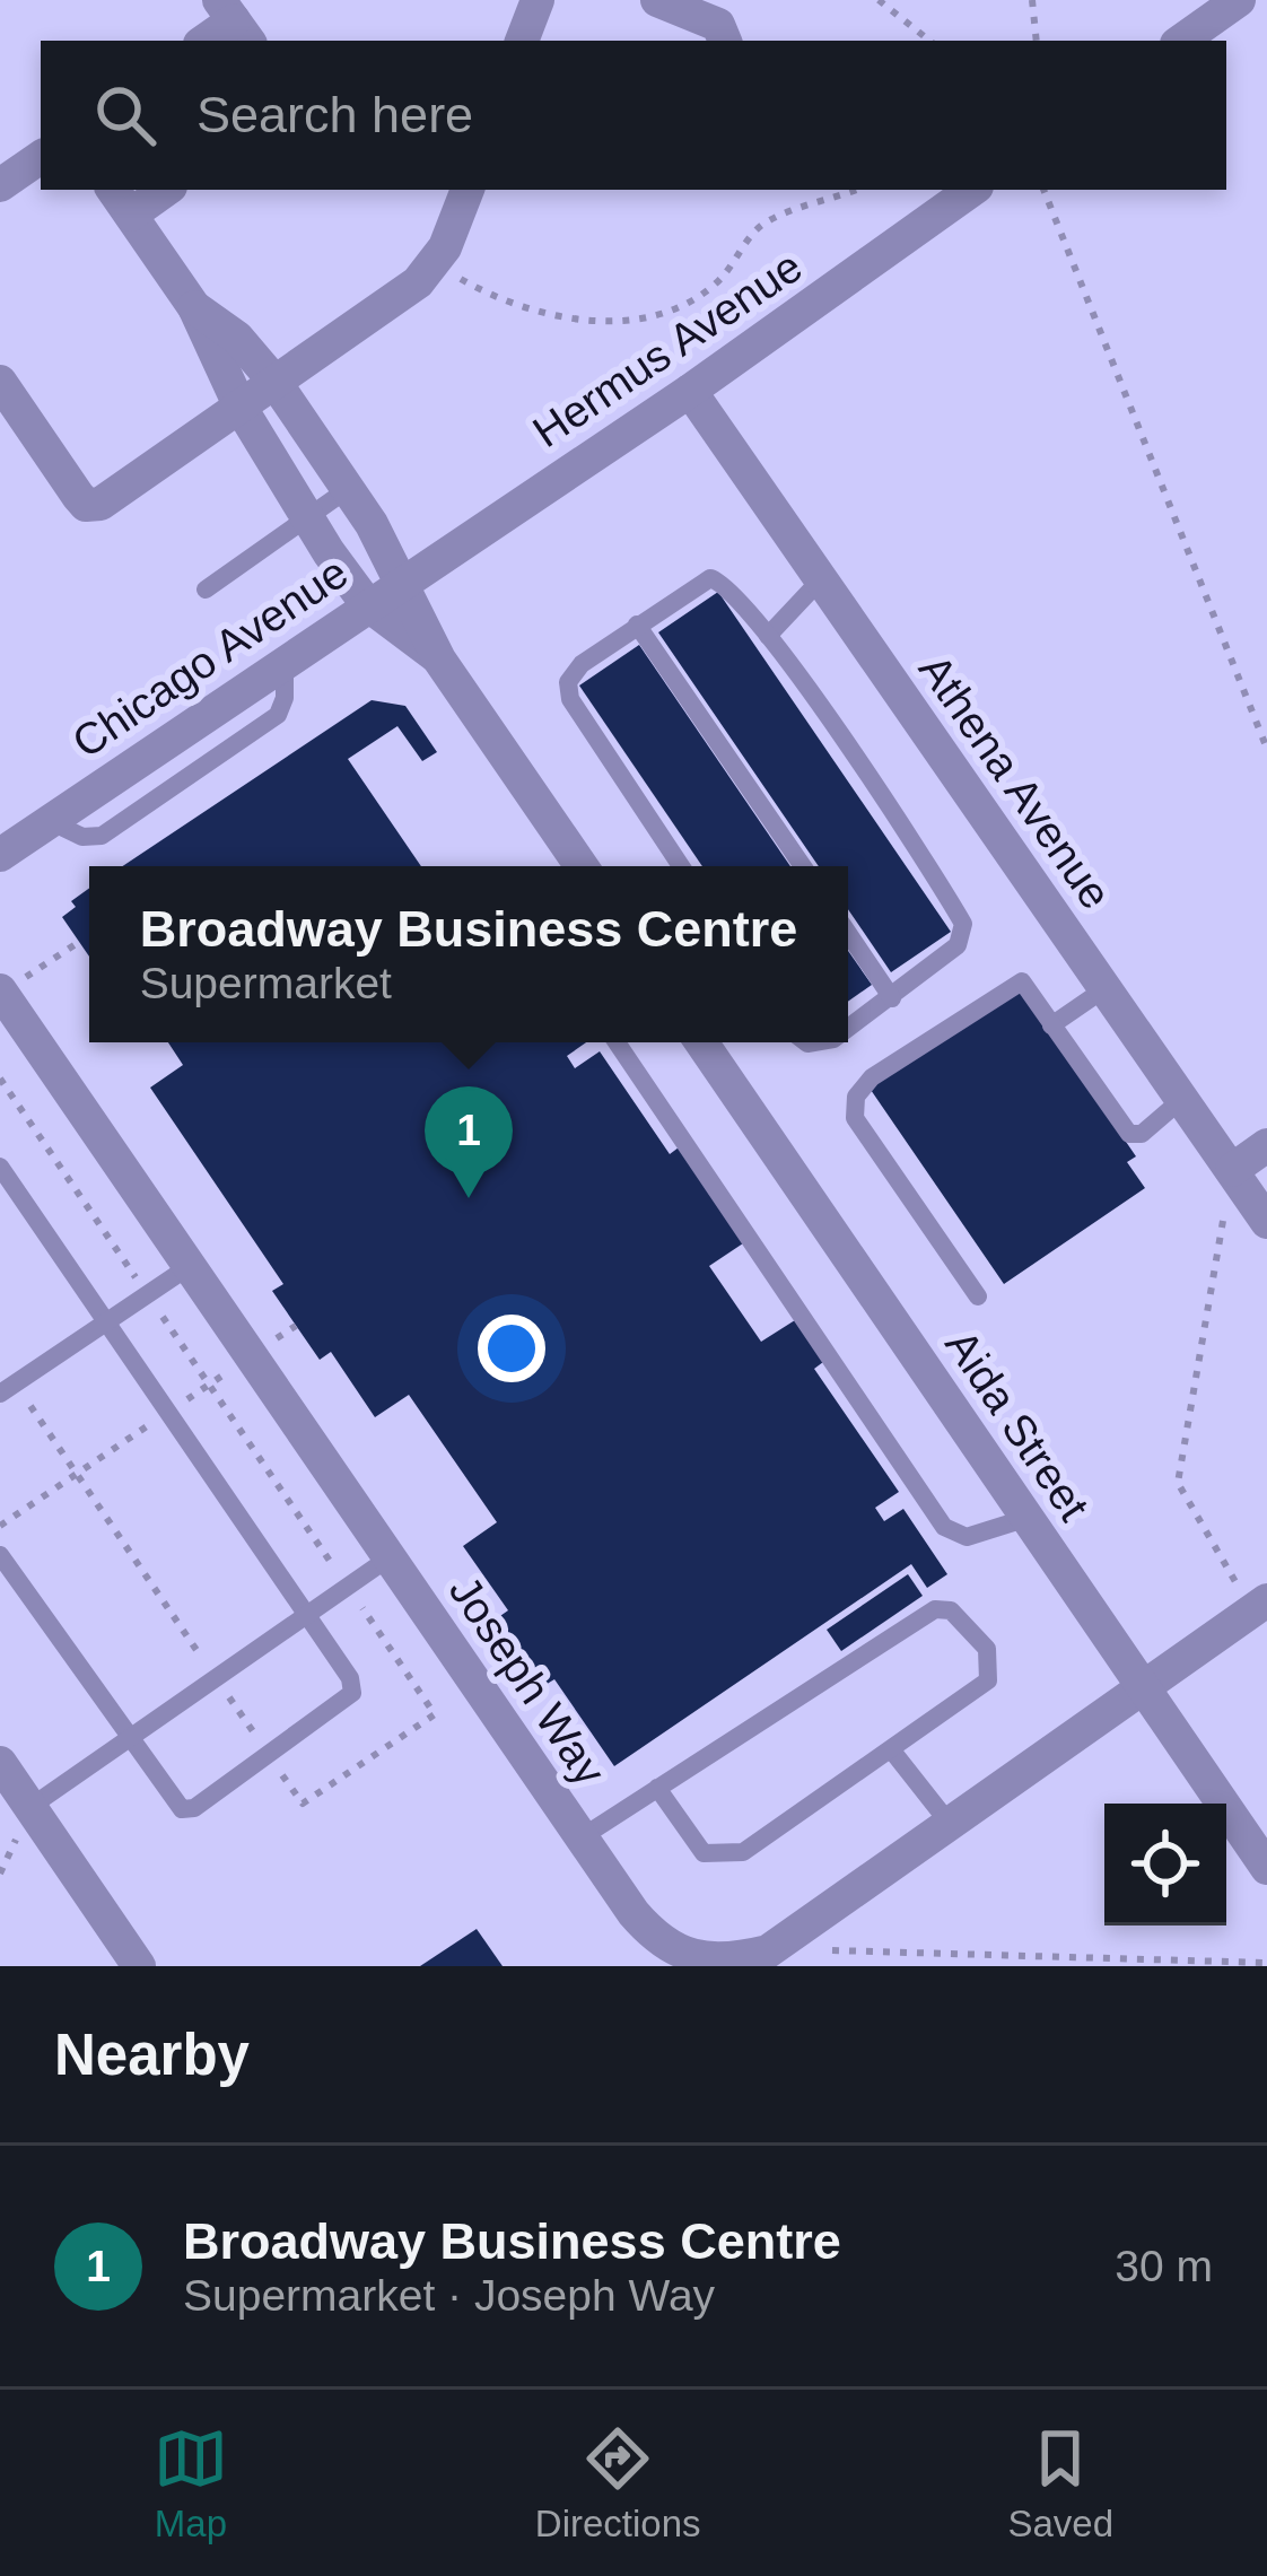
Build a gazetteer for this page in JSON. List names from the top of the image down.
{
  "streets": {
    "street": [
      "Hermus Avenue",
      "Chicago Avenue",
      "Athena Avenue",
      "Aida Street",
      "Joseph Way"
    ]
  },
  "crossings": [
    ["Hermus Avenue", "Chicago Avenue"],
    ["Hermus Avenue", "Athena Avenue"],
    ["Aida Street", "Joseph Way"]
  ],
  "page": {
    "search": "Search here",
    "popup": ["Broadway Business Centre", "Supermarket"],
    "pins": "1",
    "heading": "Nearby",
    "list": [
      {
        "mark": "1",
        "name": "Broadway Business Centre",
        "note": "Supermarket · Joseph Way",
        "value": "30 m"
      }
    ],
    "nav": ["Map", "Directions", "Saved"]
  }
}
